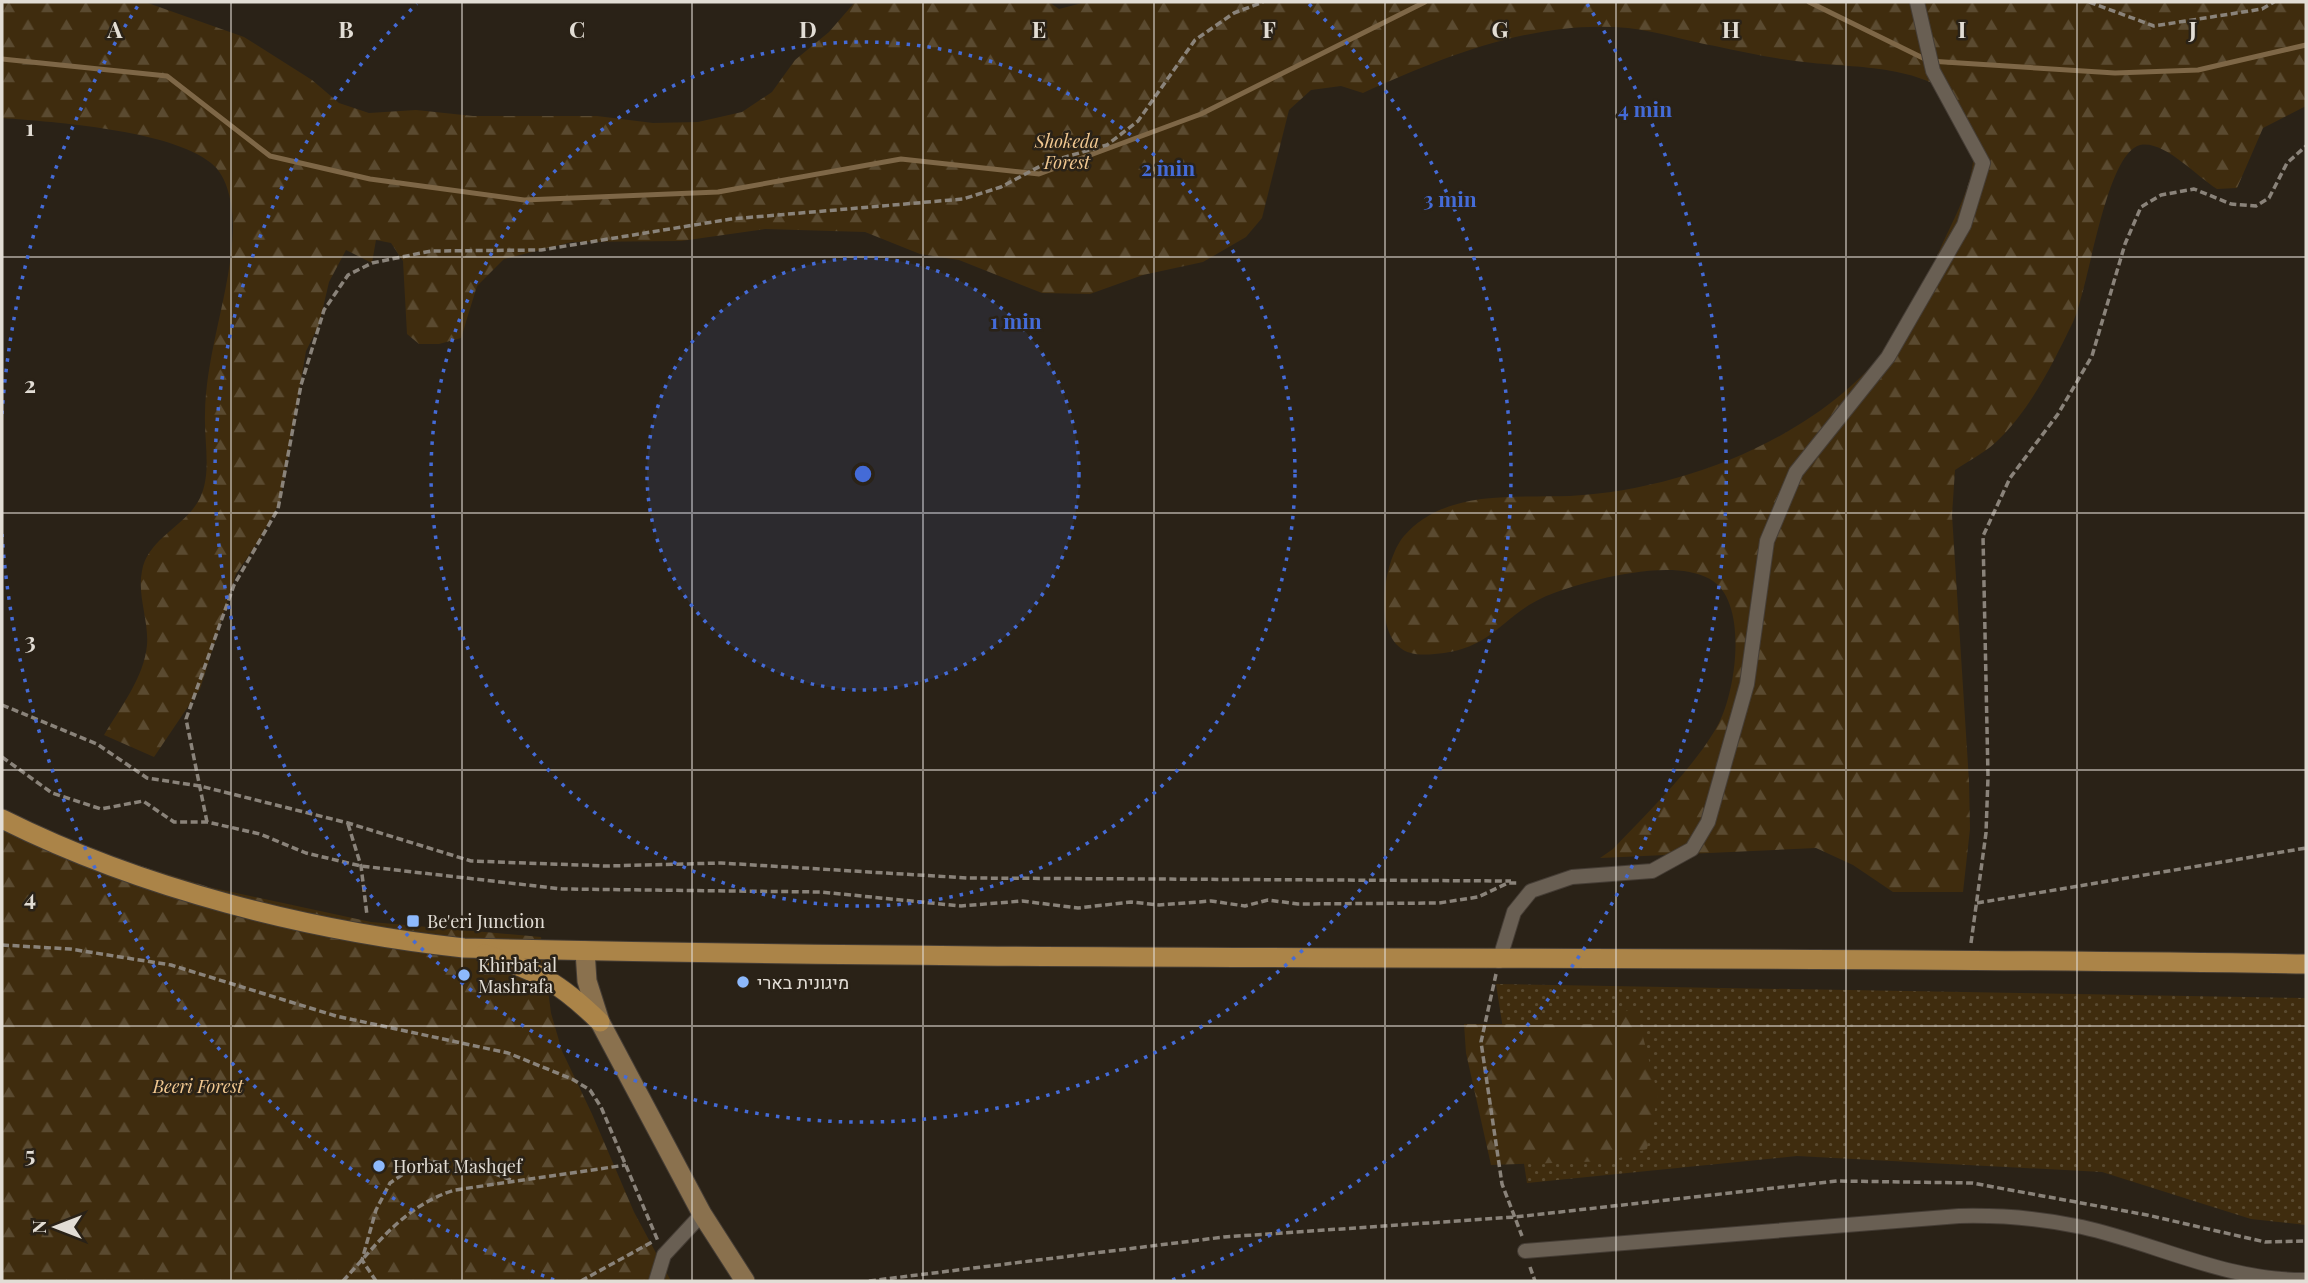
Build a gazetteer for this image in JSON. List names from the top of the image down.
{
  "parks": ["Shokeda Forest", "Beeri Forest"],
  "places": {
    "transit": ["Be'eri Junction"],
    "other": ["Khirbat al Mashrafa", "מיגונית בארי", "Horbat Mashqef"]
  },
  "north": "left",
  "grid": {
    "columns": [
      "A",
      "B",
      "C",
      "D",
      "E",
      "F",
      "G",
      "H",
      "I",
      "J"
    ],
    "rows": [
      "1",
      "2",
      "3",
      "4",
      "5"
    ]
  },
  "rings": [
    "4 min",
    "2 min",
    "3 min",
    "1 min"
  ]
}
